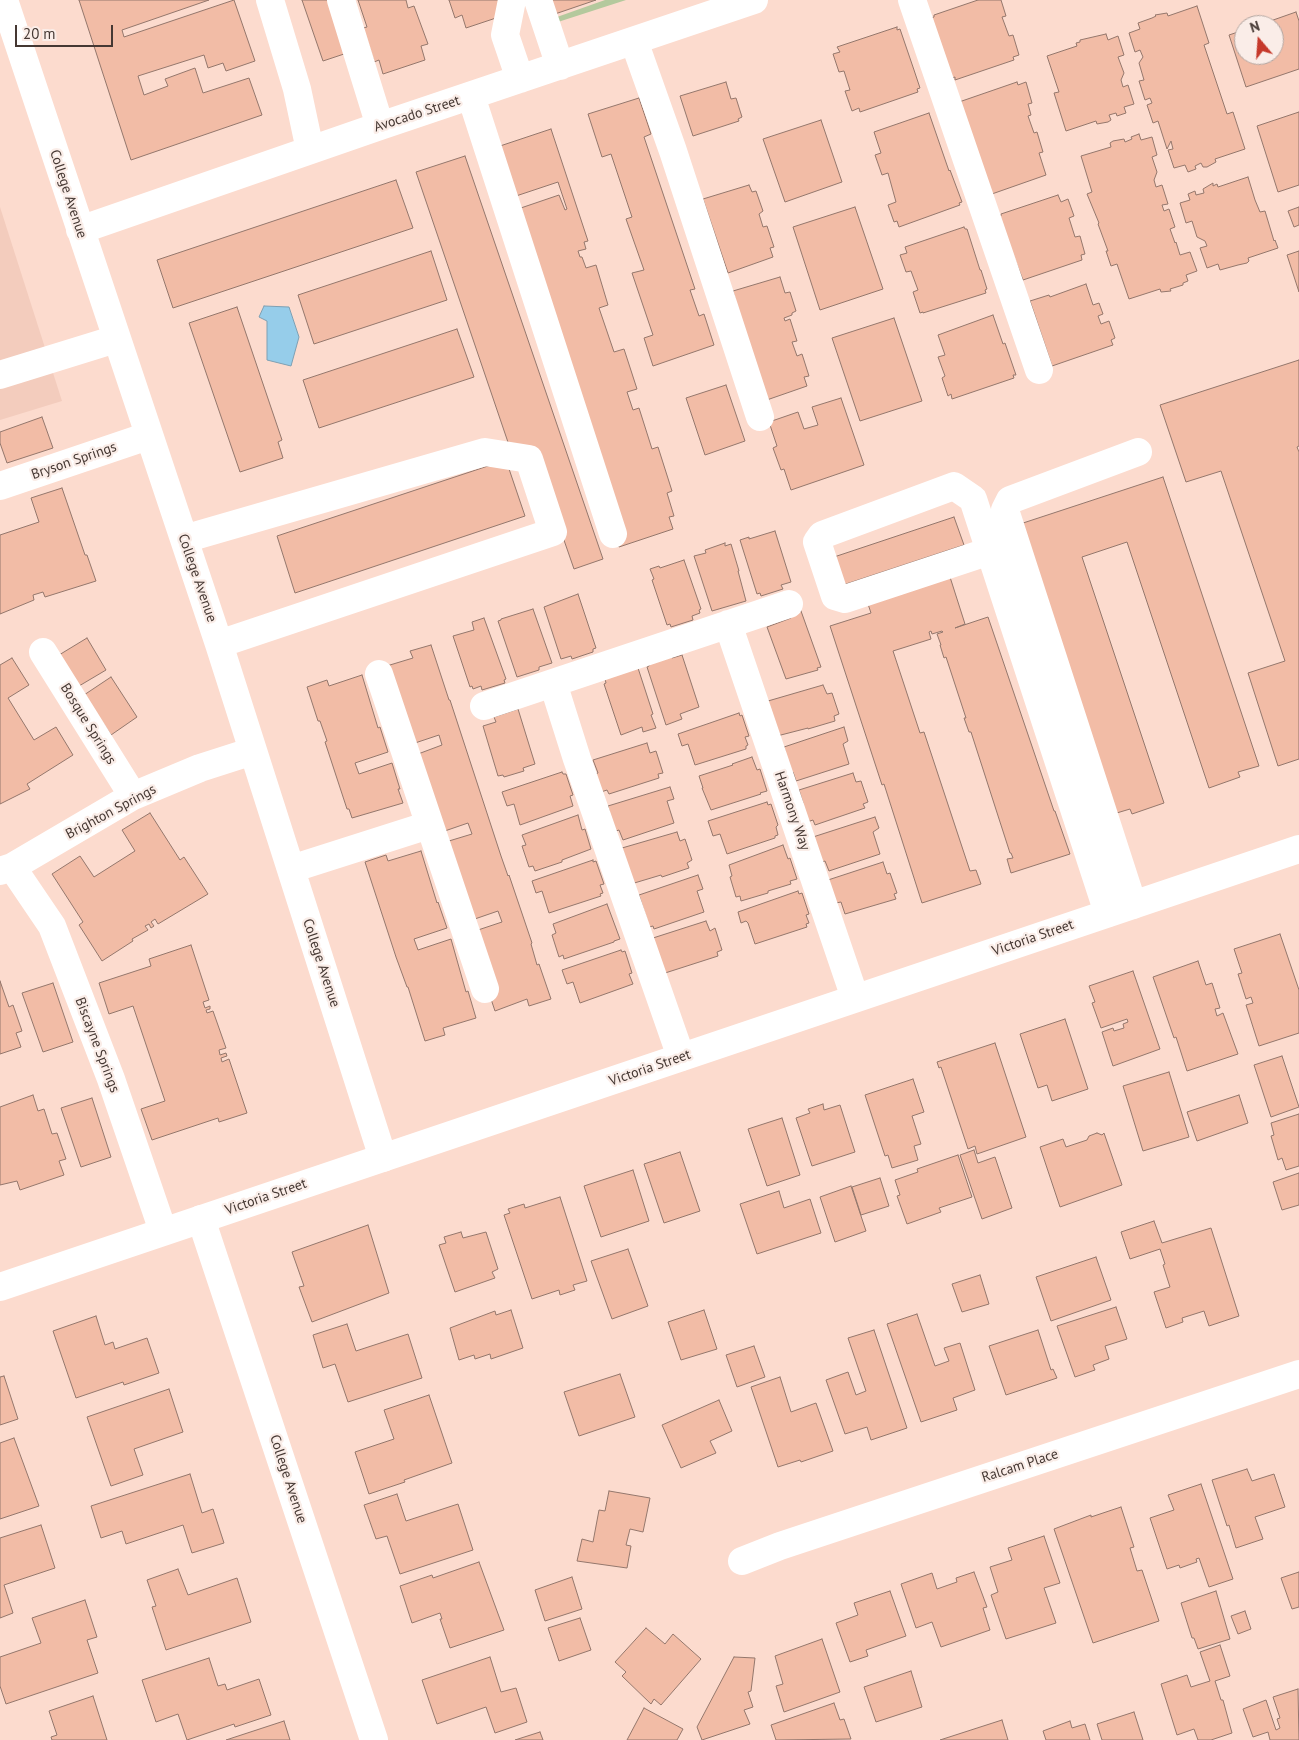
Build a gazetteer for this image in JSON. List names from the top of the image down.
{
  "streets": {
    "street": [
      "Avocado Street",
      "College Avenue",
      "Bryson Springs",
      "Bosque Springs",
      "Harmony Way",
      "Brighton Springs",
      "Victoria Street",
      "Biscayne Springs",
      "Ralcam Place"
    ]
  },
  "crossings": [
    ["Avocado Street", "College Avenue"],
    ["College Avenue", "Bryson Springs"],
    ["College Avenue", "Brighton Springs"],
    ["College Avenue", "Victoria Street"],
    ["Bosque Springs", "Brighton Springs"],
    ["Harmony Way", "Victoria Street"],
    ["Brighton Springs", "Biscayne Springs"],
    ["Victoria Street", "Biscayne Springs"]
  ],
  "scale_bar": "20 m",
  "north": "top"
}
